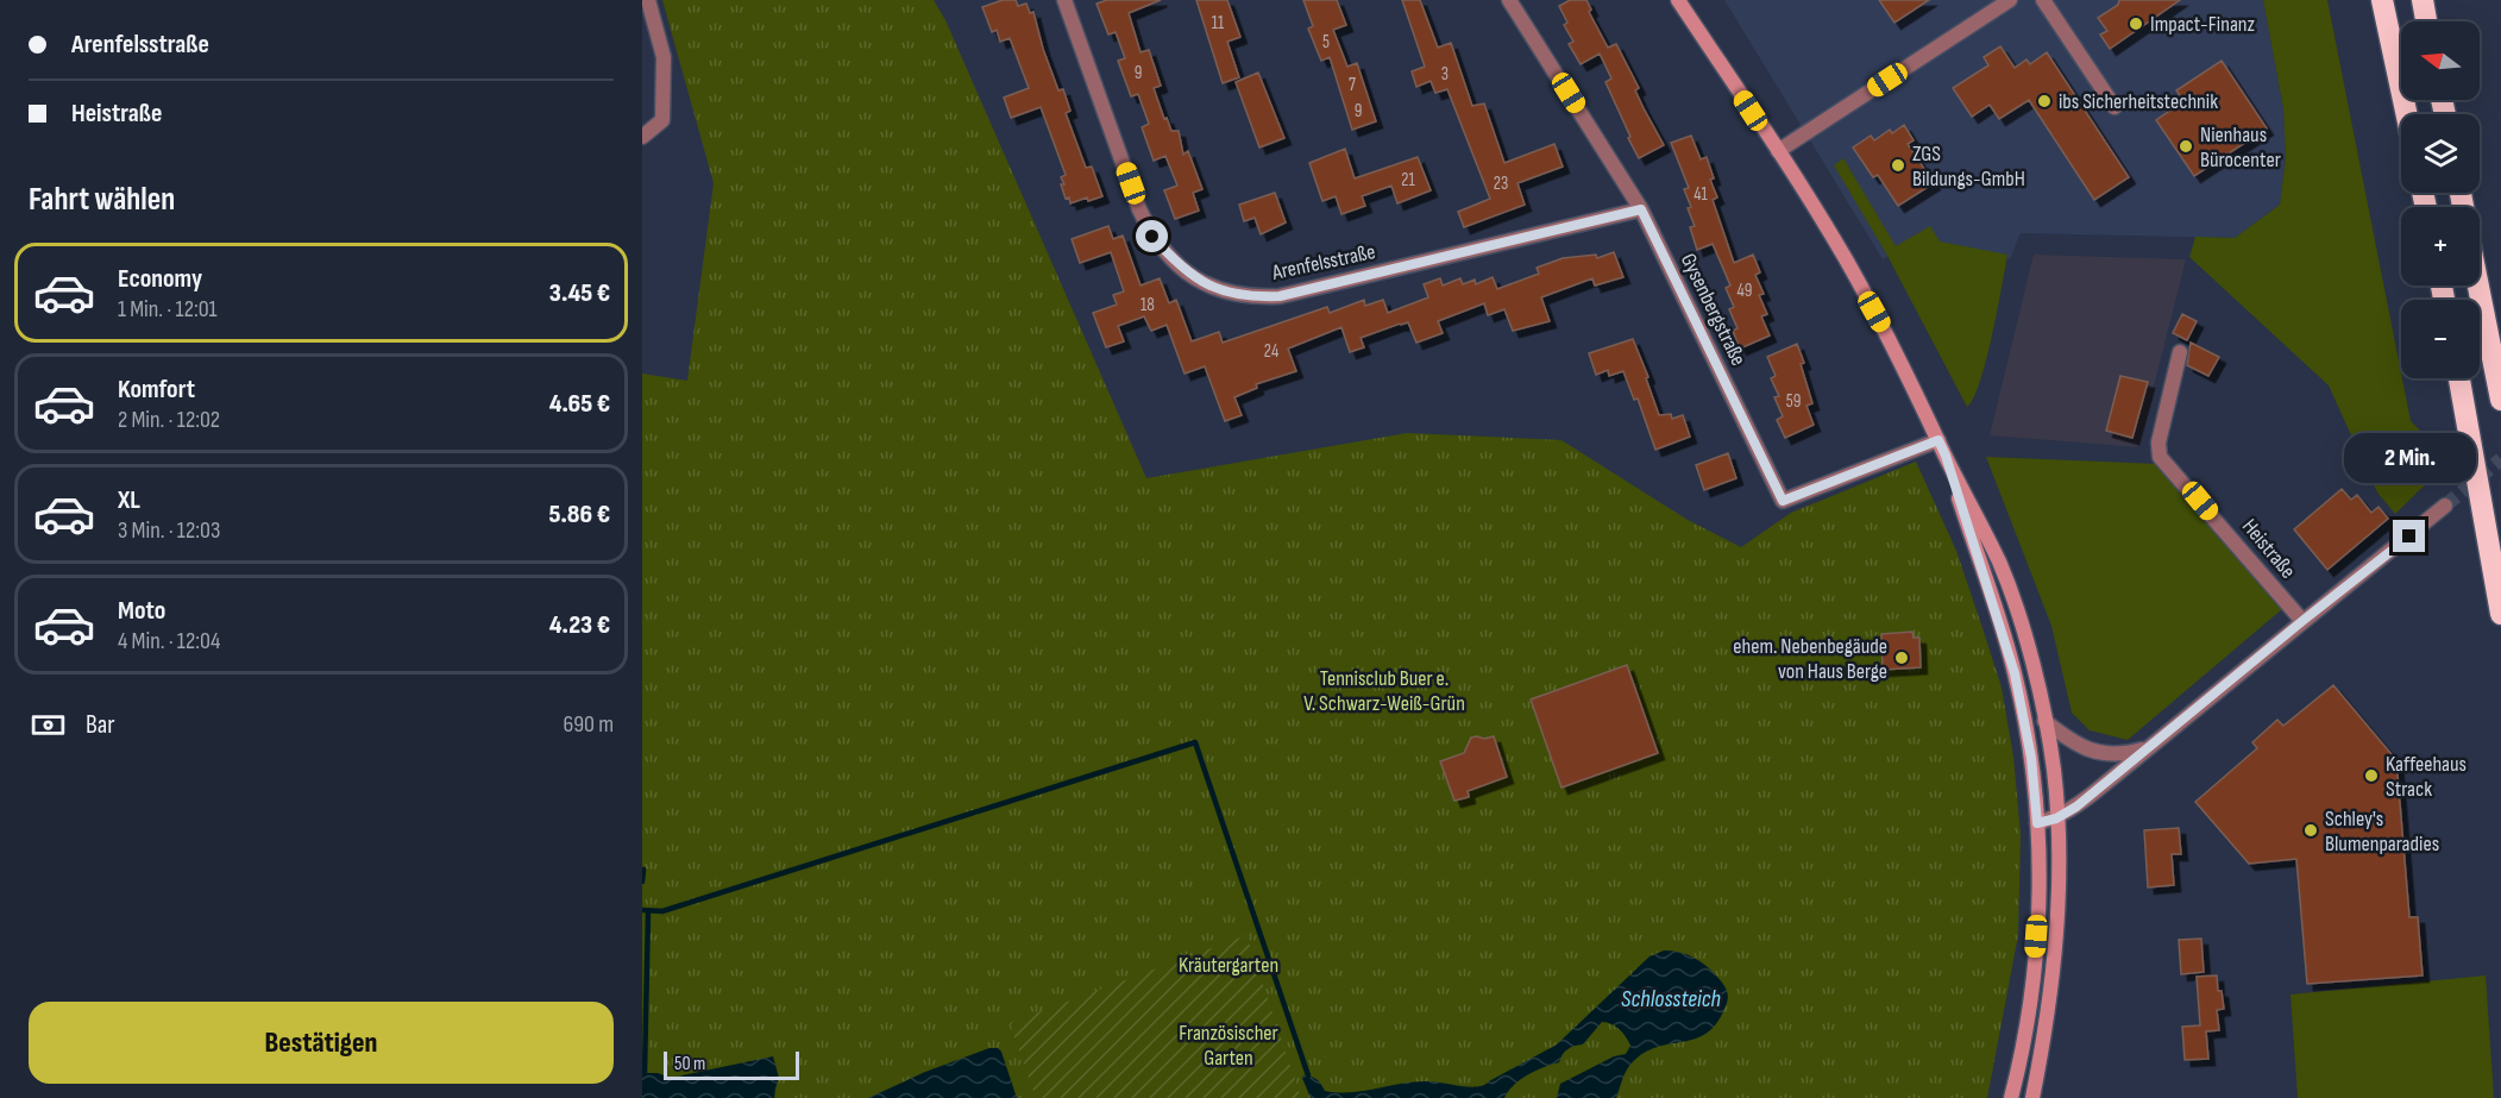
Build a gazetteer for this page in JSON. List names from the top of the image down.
{
  "streets": {
    "street": ["Arenfelsstraße", "Gysenbergstraße", "Heistraße"]
  },
  "crossings": [
    ["Arenfelsstraße", "Gysenbergstraße"]
  ],
  "water": ["Schlossteich"],
  "parks": ["Tennisclub Buer e. V. Schwarz-Weiß-Grün", "Kräutergarten", "Französischer Garten"],
  "places": [
    "Impact-Finanz",
    "ibs Sicherheitstechnik",
    "Nienhaus Bürocenter",
    "ZGS Bildungs-GmbH",
    "ehem. Nebenbegäude von Haus Berge",
    "Kaffeehaus Strack",
    "Schley's Blumenparadies"
  ],
  "house_numbers": [
    "11",
    "5",
    "9",
    "3",
    "7",
    "9",
    "21",
    "23",
    "41",
    "49",
    "18",
    "24",
    "59"
  ],
  "scale_bar": "50 m",
  "north": "left",
  "page": {
    "banner": ["Arenfelsstraße", "Heistraße"],
    "map_buttons": ["+", "−"],
    "heading": "Fahrt wählen",
    "list": [
      {
        "name": "Economy",
        "note": "1 Min. · 12:01",
        "value": "3.45 €"
      },
      {
        "name": "Komfort",
        "note": "2 Min. · 12:02",
        "value": "4.65 €"
      },
      {
        "name": "XL",
        "note": "3 Min. · 12:03",
        "value": "5.86 €"
      },
      {
        "name": "Moto",
        "note": "4 Min. · 12:04",
        "value": "4.23 €"
      }
    ],
    "bubble": "2 Min.",
    "pay": ["Bar", "690 m"],
    "buttons": "Bestätigen",
    "scale": "50 m"
  }
}
